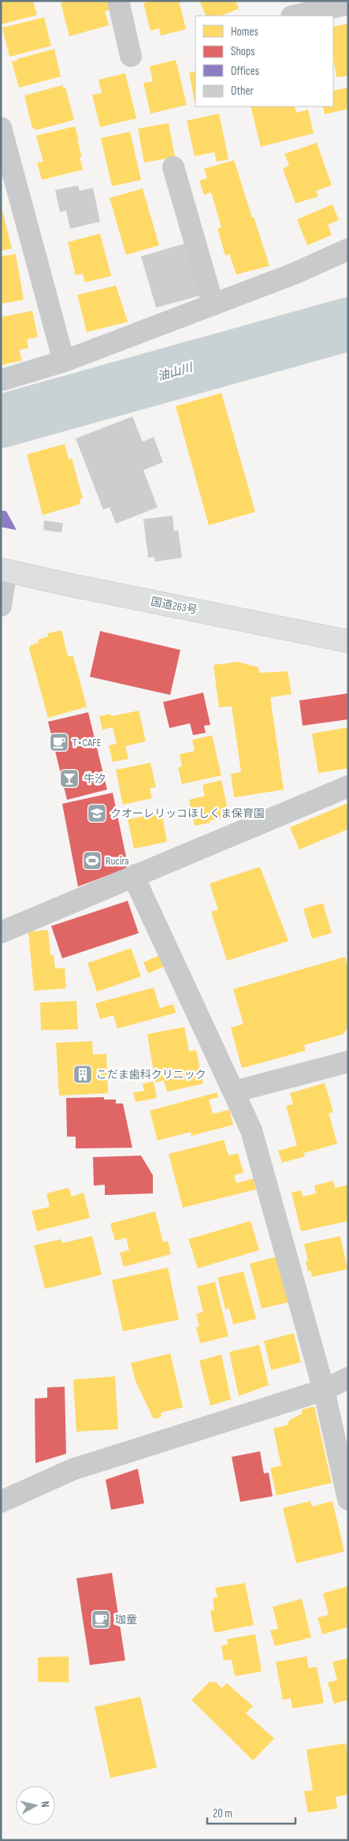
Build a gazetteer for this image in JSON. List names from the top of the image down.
{
  "streets": {
    "highway": ["国道263号"]
  },
  "water": ["油山川"],
  "places": {
    "cafe": ["T×CAFE", "珈童"],
    "bar": ["牛汐"],
    "school or university": ["クオーレリッコほしくま保育園"],
    "sports": ["Rucira"],
    "building": ["こだま歯科クリニック"]
  },
  "legend": [
    "Homes",
    "Shops",
    "Offices",
    "Other"
  ],
  "scale_bar": "20 m",
  "north": "right"
}
